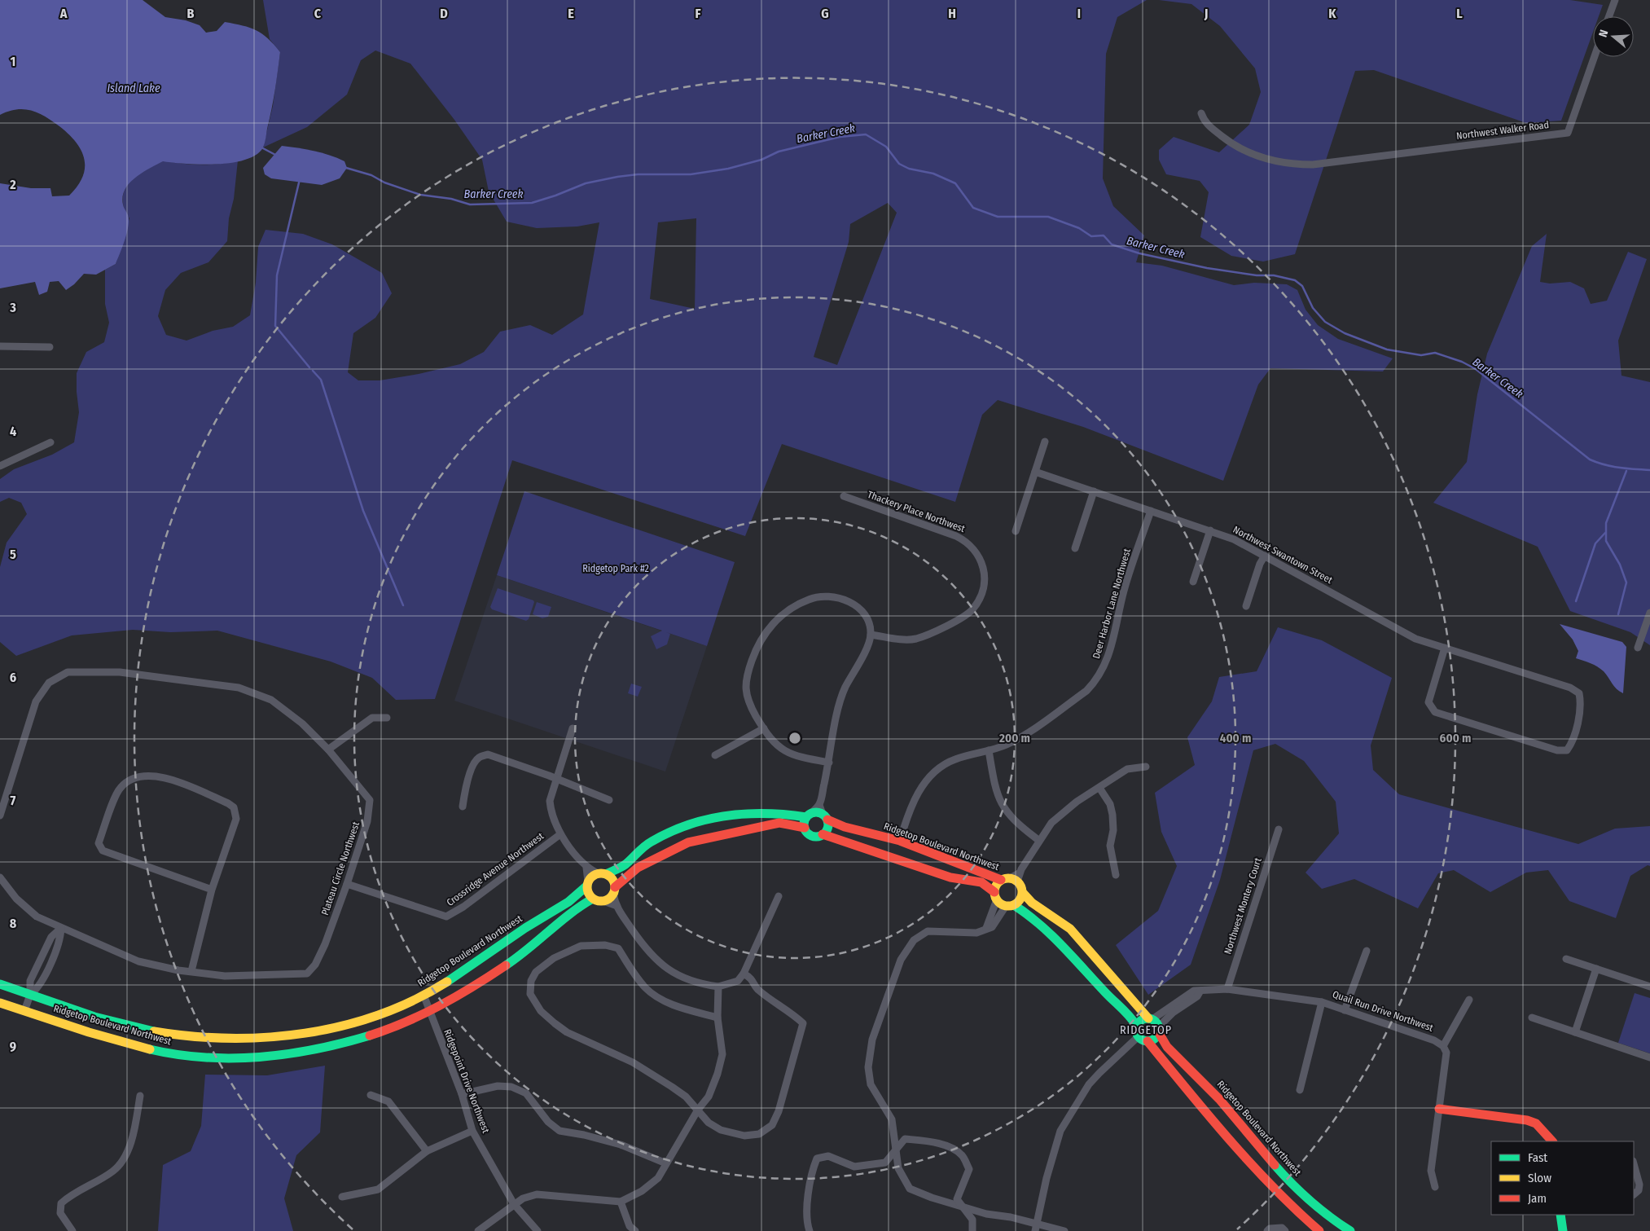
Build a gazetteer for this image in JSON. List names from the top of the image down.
{
  "streets": {
    "main road": ["Ridgetop Boulevard Northwest"],
    "street": [
      "Northwest Walker Road",
      "Thackery Place Northwest",
      "Northwest Swantown Street",
      "Deer Harbor Lane Northwest",
      "Plateau Circle Northwest",
      "Crossridge Avenue Northwest",
      "Northwest Montery Court",
      "Quail Run Drive Northwest",
      "Ridgepoint Drive Northwest"
    ]
  },
  "crossings": [
    ["Northwest Swantown Street", "Deer Harbor Lane Northwest"],
    ["Deer Harbor Lane Northwest", "Ridgetop Boulevard Northwest"],
    ["Ridgetop Boulevard Northwest", "Quail Run Drive Northwest"],
    ["Ridgetop Boulevard Northwest", "Ridgepoint Drive Northwest"],
    ["Plateau Circle Northwest", "Crossridge Avenue Northwest"],
    ["Northwest Montery Court", "Quail Run Drive Northwest"]
  ],
  "districts": ["RIDGETOP"],
  "water": ["Island Lake", "Barker Creek"],
  "parks": ["Ridgetop Park #2"],
  "legend": ["Fast", "Slow", "Jam"],
  "north": "left",
  "grid": {
    "columns": [
      "A",
      "B",
      "C",
      "D",
      "E",
      "F",
      "G",
      "H",
      "I",
      "J",
      "K",
      "L"
    ],
    "rows": [
      "1",
      "2",
      "3",
      "4",
      "5",
      "6",
      "7",
      "8",
      "9"
    ]
  },
  "rings": ["200 m", "400 m", "600 m"]
}
